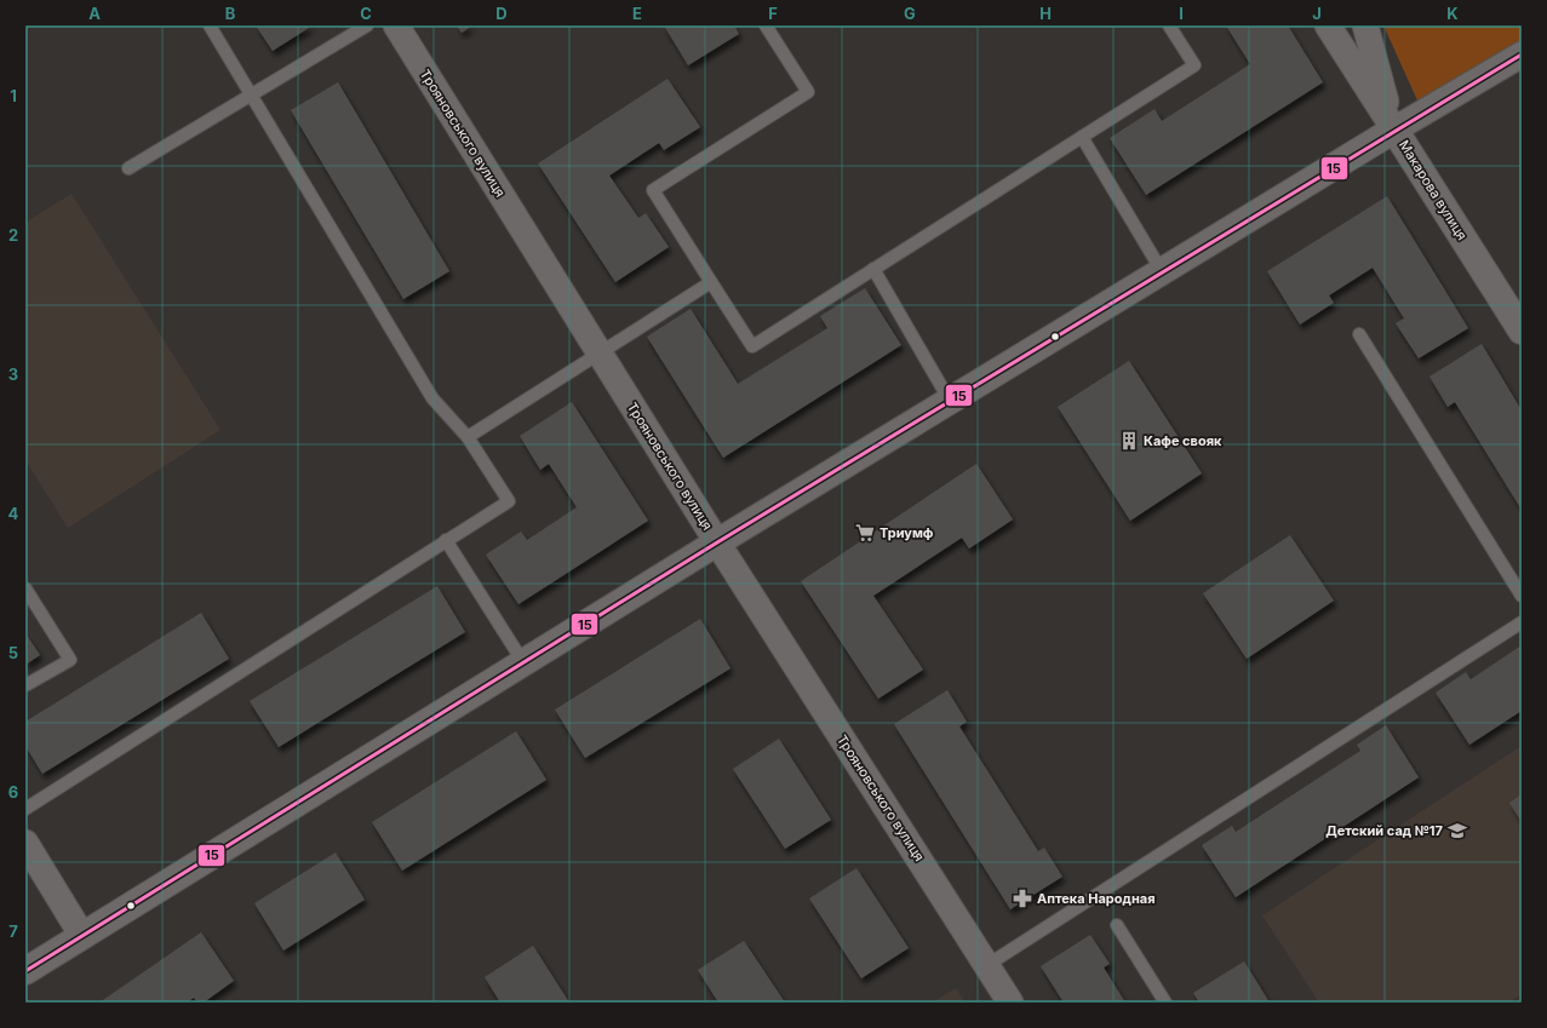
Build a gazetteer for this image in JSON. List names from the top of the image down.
{
  "streets": {
    "street": ["Трояновського вулиця", "Макарова вулиця"]
  },
  "places": {
    "building": ["Кафе свояк"],
    "supermarket": ["Триумф"],
    "school or university": ["Детский сад №17"],
    "pharmacy": ["Аптека Народная"]
  },
  "lines": ["transit line 15"],
  "grid": {
    "columns": [
      "A",
      "B",
      "C",
      "D",
      "E",
      "F",
      "G",
      "H",
      "I",
      "J",
      "K"
    ],
    "rows": [
      "1",
      "2",
      "3",
      "4",
      "5",
      "6",
      "7"
    ]
  }
}
